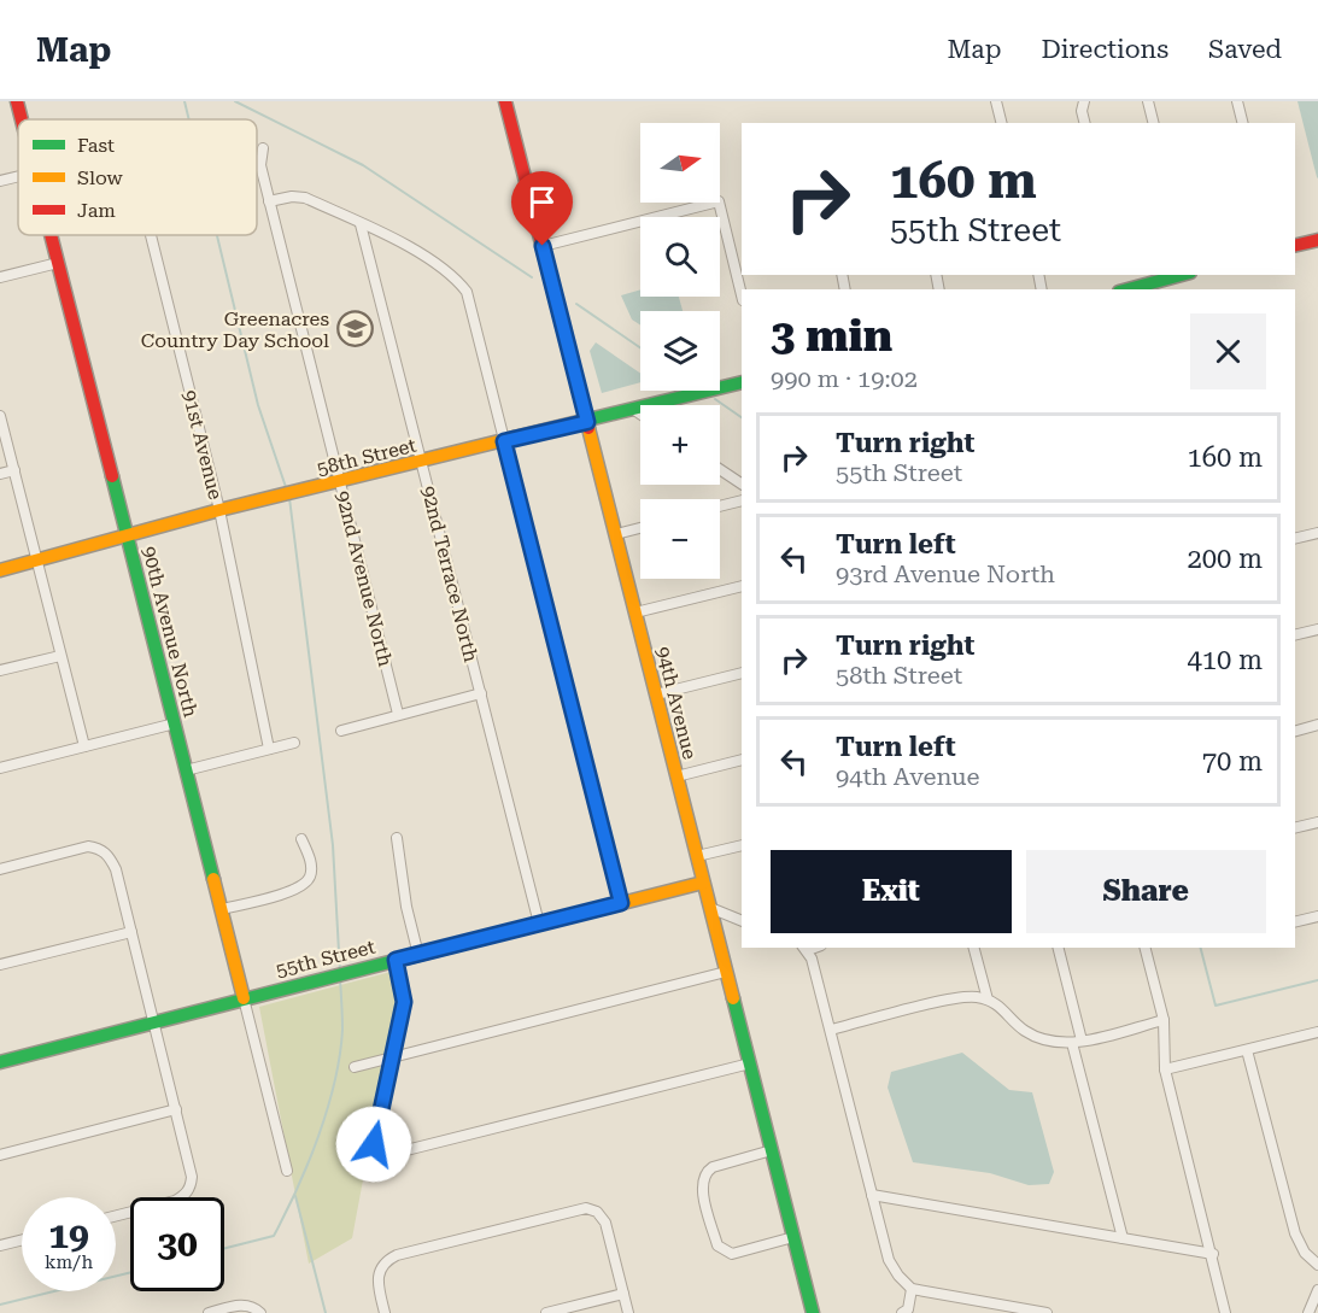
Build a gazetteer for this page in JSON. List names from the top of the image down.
{
  "streets": {
    "street": [
      "91st Avenue",
      "58th Street",
      "92nd Terrace North",
      "92nd Avenue North",
      "90th Avenue North",
      "94th Avenue",
      "55th Street"
    ]
  },
  "crossings": [
    ["91st Avenue", "58th Street"],
    ["58th Street", "92nd Terrace North"],
    ["58th Street", "92nd Avenue North"],
    ["58th Street", "90th Avenue North"],
    ["58th Street", "94th Avenue"],
    ["92nd Terrace North", "55th Street"],
    ["90th Avenue North", "55th Street"],
    ["94th Avenue", "55th Street"]
  ],
  "places": {
    "school or university": ["Greenacres Country Day School"]
  },
  "legend": ["Fast", "Slow", "Jam"],
  "north": "right",
  "page": {
    "header": "Map",
    "nav": ["Map", "Directions", "Saved"],
    "map_buttons": ["+", "−"],
    "turn": ["160 m", "55th Street"],
    "heading": ["3 min", "990 m · 19:02"],
    "list": [
      {
        "name": "Turn right",
        "note": "55th Street",
        "value": "160 m"
      },
      {
        "name": "Turn left",
        "note": "93rd Avenue North",
        "value": "200 m"
      },
      {
        "name": "Turn right",
        "note": "58th Street",
        "value": "410 m"
      },
      {
        "name": "Turn left",
        "note": "94th Avenue",
        "value": "70 m"
      }
    ],
    "buttons": ["Exit", "Share"],
    "speed": "19 km/h",
    "limit": "30"
  }
}
